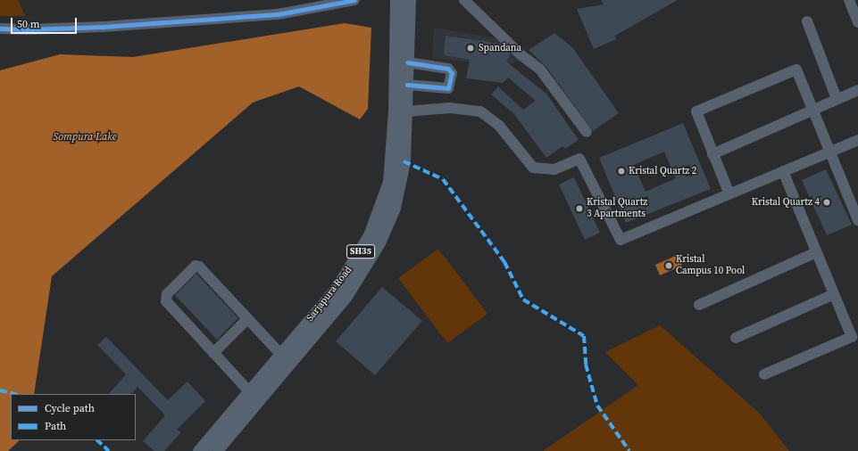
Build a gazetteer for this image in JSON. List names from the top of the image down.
{
  "streets": {
    "main road": ["SH35", "Sarjapura Road"]
  },
  "water": ["Sompura Lake"],
  "places": [
    "Spandana",
    "Kristal Quartz 2",
    "Kristal Quartz 4",
    "Kristal Quartz 3 Apartments",
    "Kristal Campus 10 Pool"
  ],
  "legend": ["Cycle path", "Path"],
  "scale_bar": "50 m"
}
